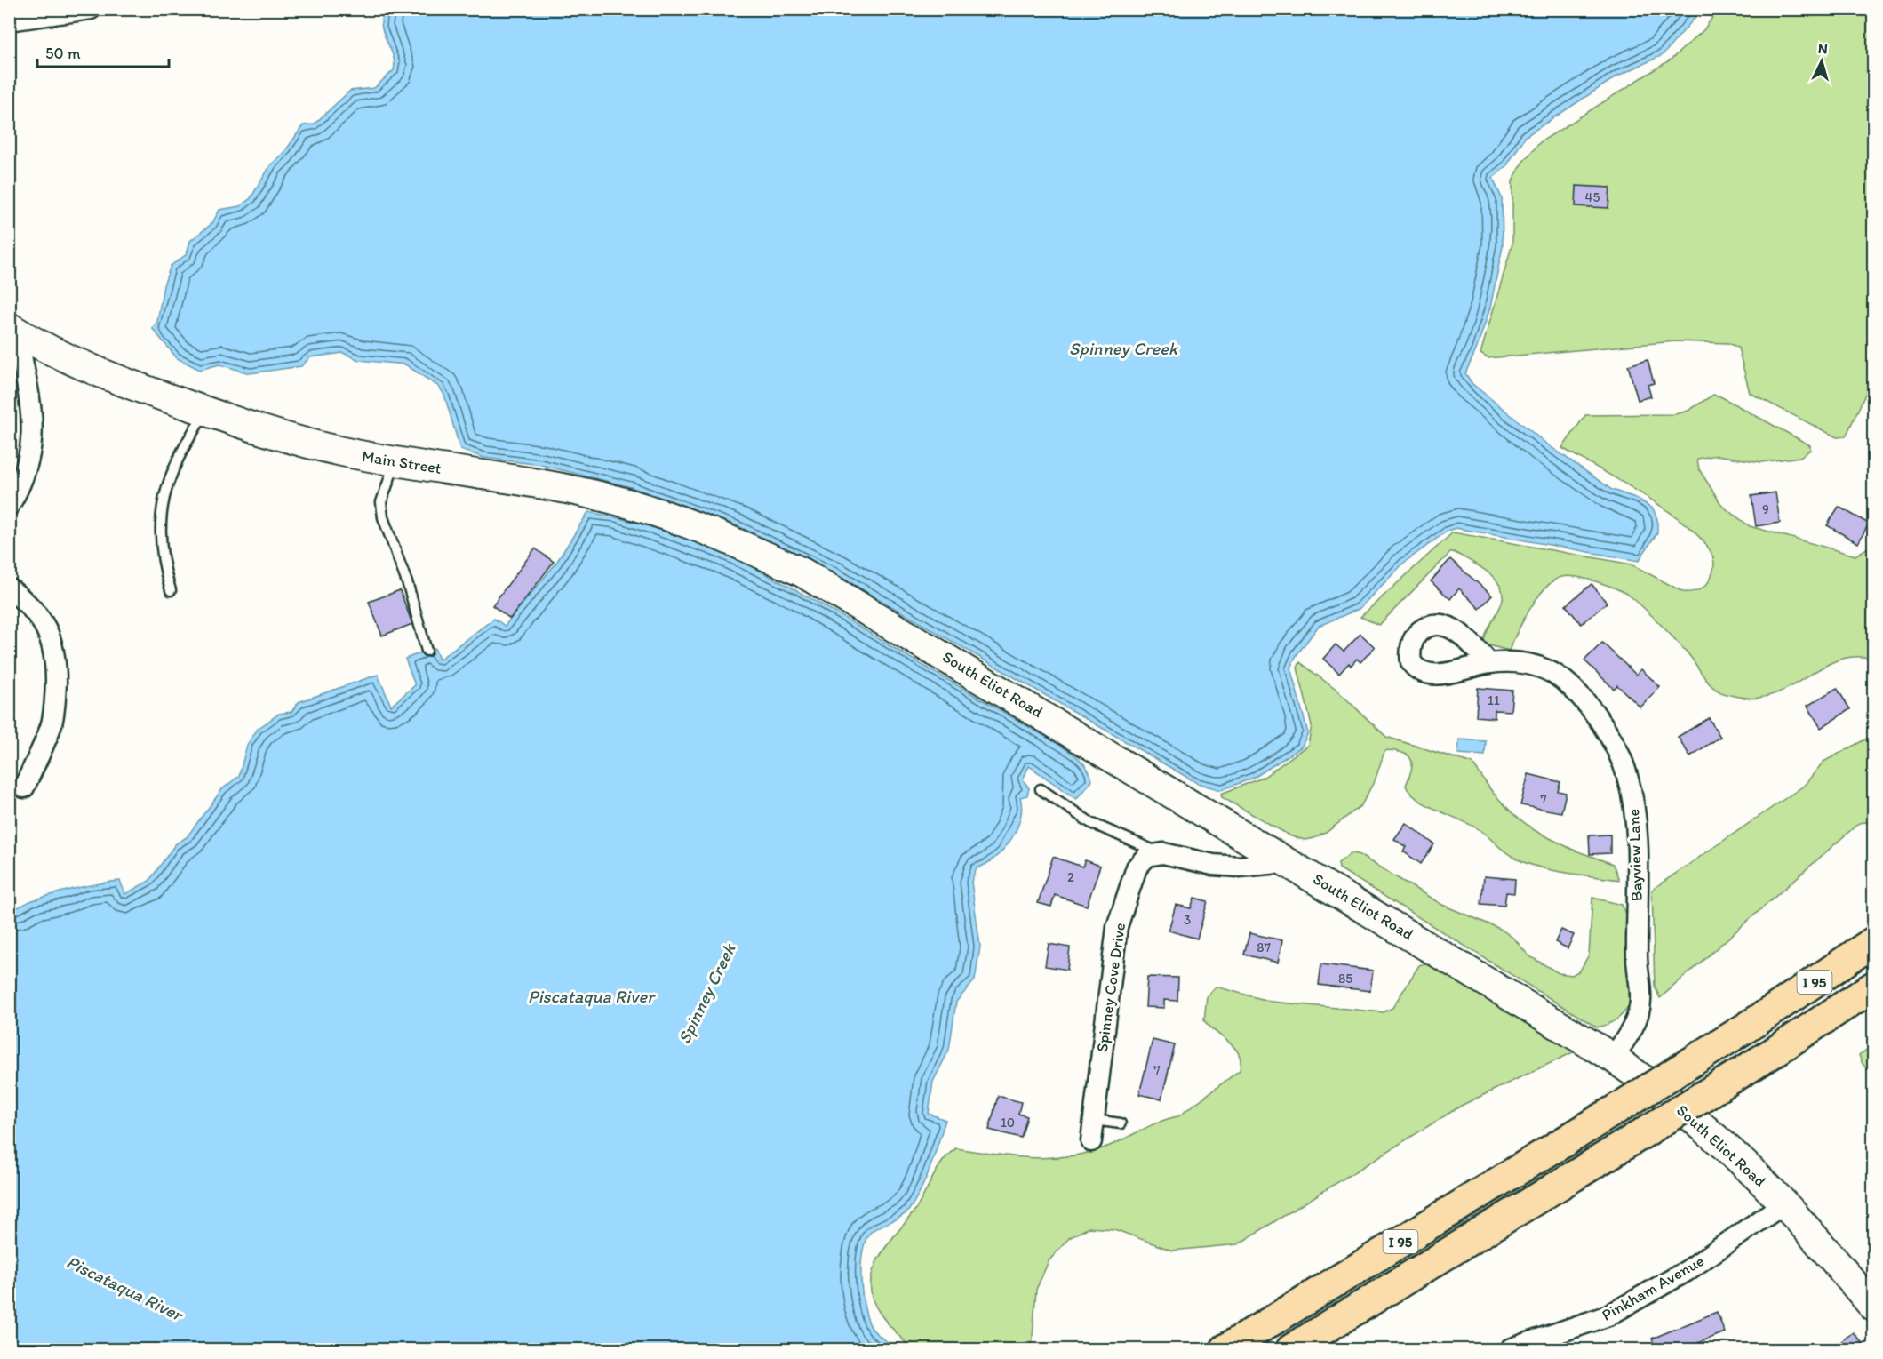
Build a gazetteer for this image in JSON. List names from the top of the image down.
{
  "streets": {
    "highway": ["I 95"],
    "main road": ["Main Street", "South Eliot Road"],
    "street": ["Bayview Lane", "Spinney Cove Drive", "Pinkham Avenue"]
  },
  "crossings": [
    ["Main Street", "South Eliot Road"],
    ["South Eliot Road", "Bayview Lane"],
    ["South Eliot Road", "Pinkham Avenue"]
  ],
  "water": ["Spinney Creek", "Piscataqua River"],
  "house_numbers": [
    "45",
    "9",
    "11",
    "7",
    "2",
    "3",
    "87",
    "85",
    "7",
    "10"
  ],
  "scale_bar": "50 m",
  "north": "top"
}
